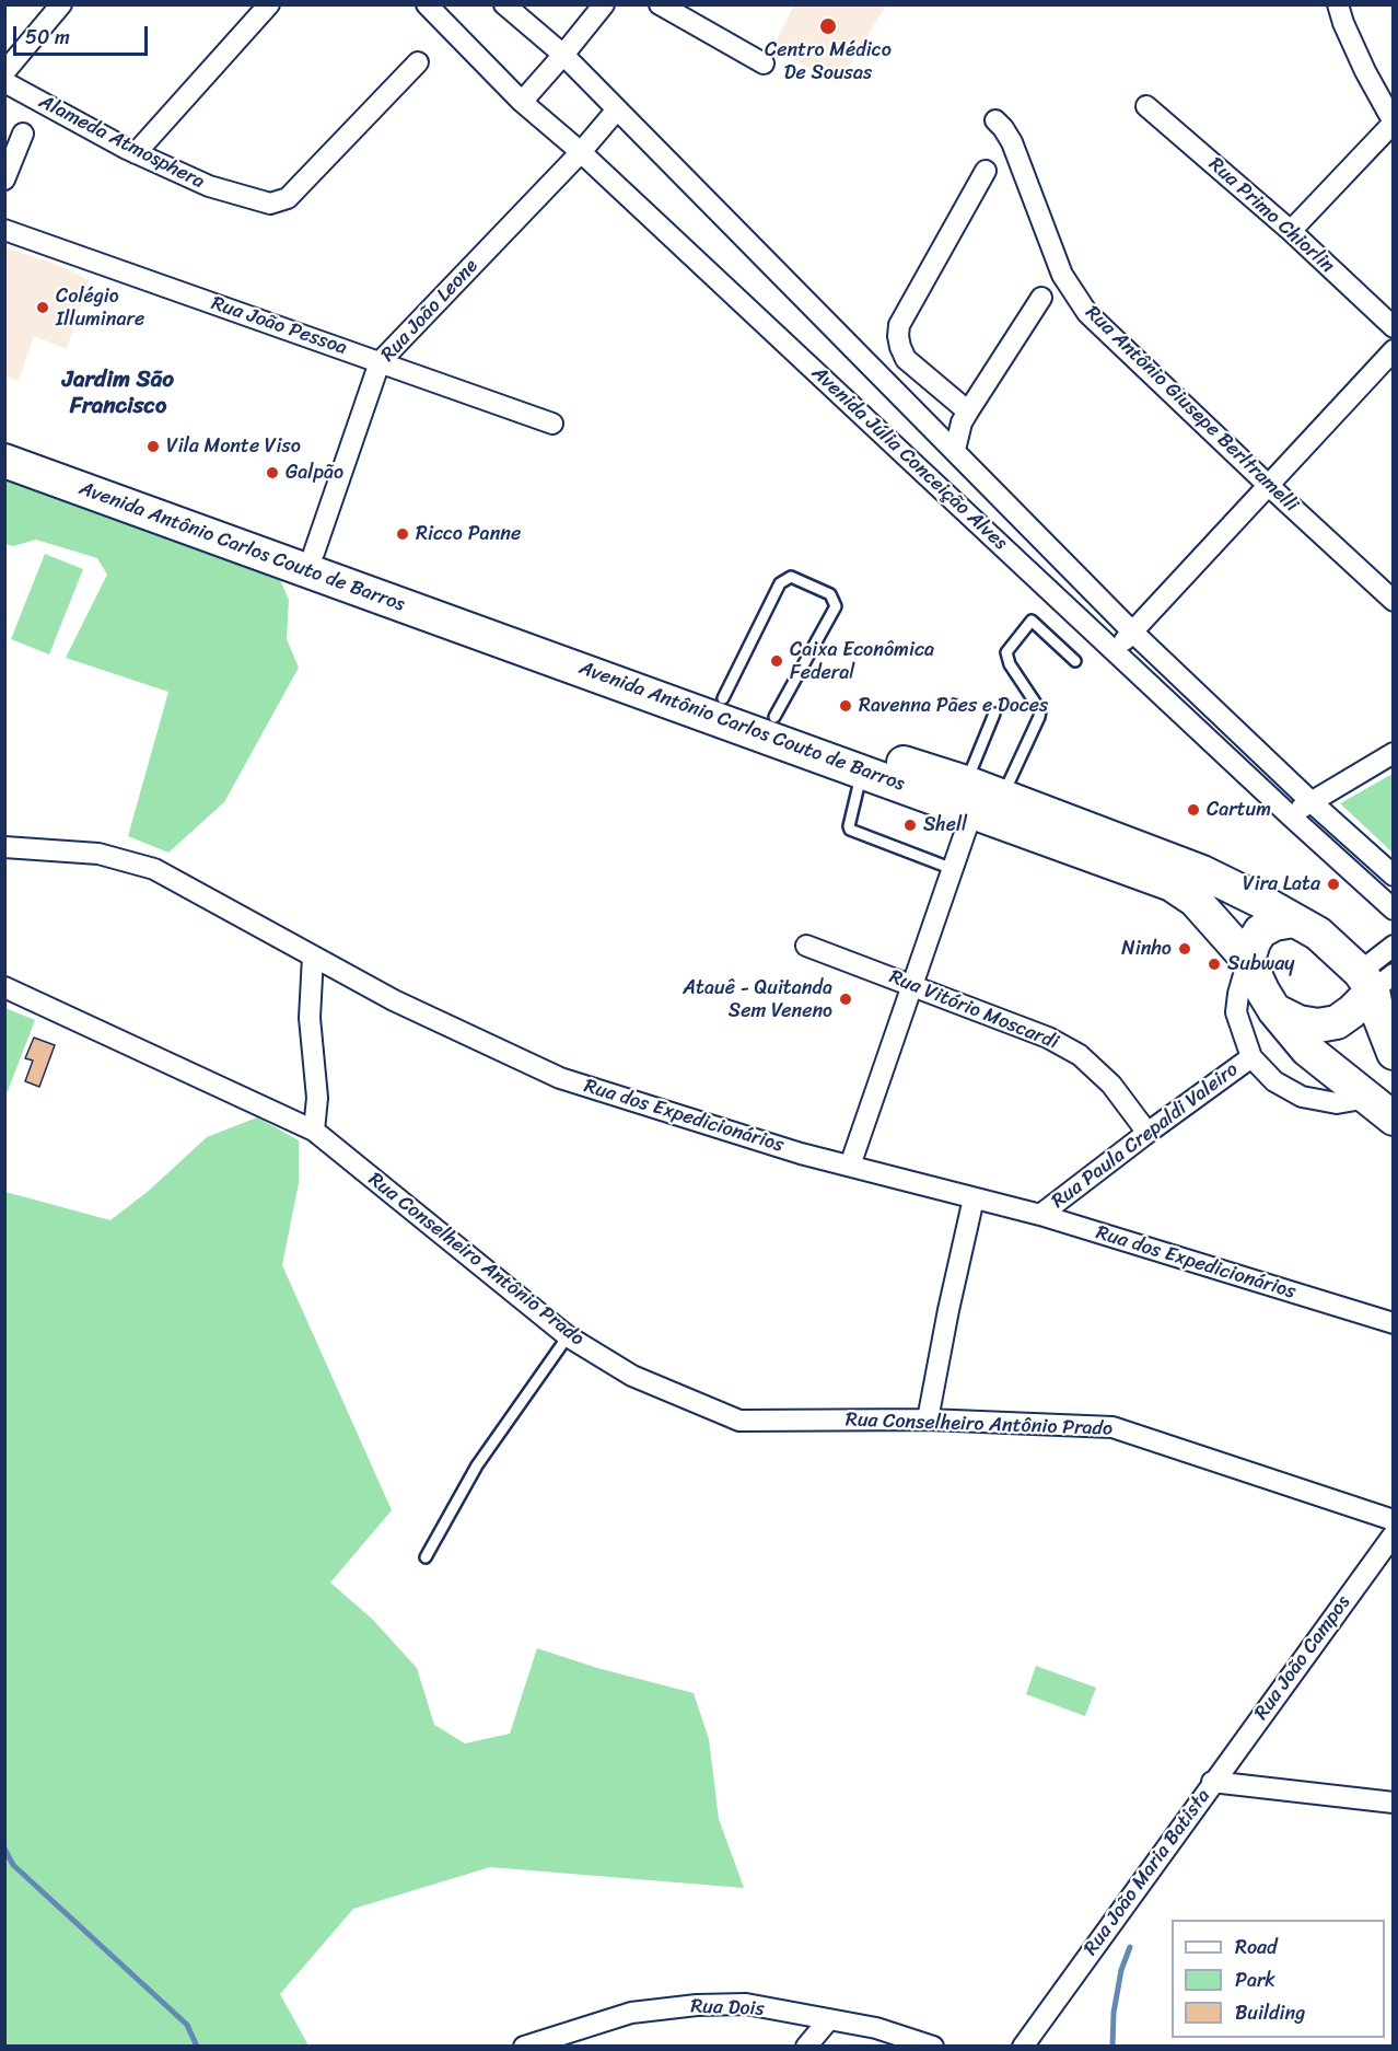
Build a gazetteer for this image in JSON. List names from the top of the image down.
{
  "streets": {
    "main road": ["Avenida Antônio Carlos Couto de Barros"],
    "street": [
      "Alameda Atmosphera",
      "Rua Primo Chiorlin",
      "Rua João Leone",
      "Rua João Pessoa",
      "Rua Antônio Giusepe Berltramelli",
      "Avenida Júlia Conceição Alves",
      "Rua Vitório Moscardi",
      "Rua dos Expedicionários",
      "Rua Paula Crepaldi Valeiro",
      "Rua Conselheiro Antônio Prado",
      "Rua João Campos",
      "Rua João Maria Batista",
      "Rua Dois"
    ]
  },
  "crossings": [
    ["Rua João Leone", "Rua João Pessoa"],
    ["Rua João Leone", "Avenida Júlia Conceição Alves"],
    ["Rua João Leone", "Avenida Antônio Carlos Couto de Barros"],
    ["Rua Vitório Moscardi", "Rua Paula Crepaldi Valeiro"],
    ["Rua dos Expedicionários", "Rua Paula Crepaldi Valeiro"],
    ["Rua João Campos", "Rua João Maria Batista"]
  ],
  "districts": ["Jardim São Francisco"],
  "places": [
    "Centro Médico De Sousas",
    "Colégio Illuminare",
    "Vila Monte Viso",
    "Galpão",
    "Ricco Panne",
    "Caixa Econômica Federal",
    "Ravenna Pães e Doces",
    "Cartum",
    "Shell",
    "Vira Lata",
    "Ninho",
    "Subway",
    "Atauê - Quitanda Sem Veneno"
  ],
  "legend": ["Road", "Park", "Building"],
  "scale_bar": "50 m"
}
